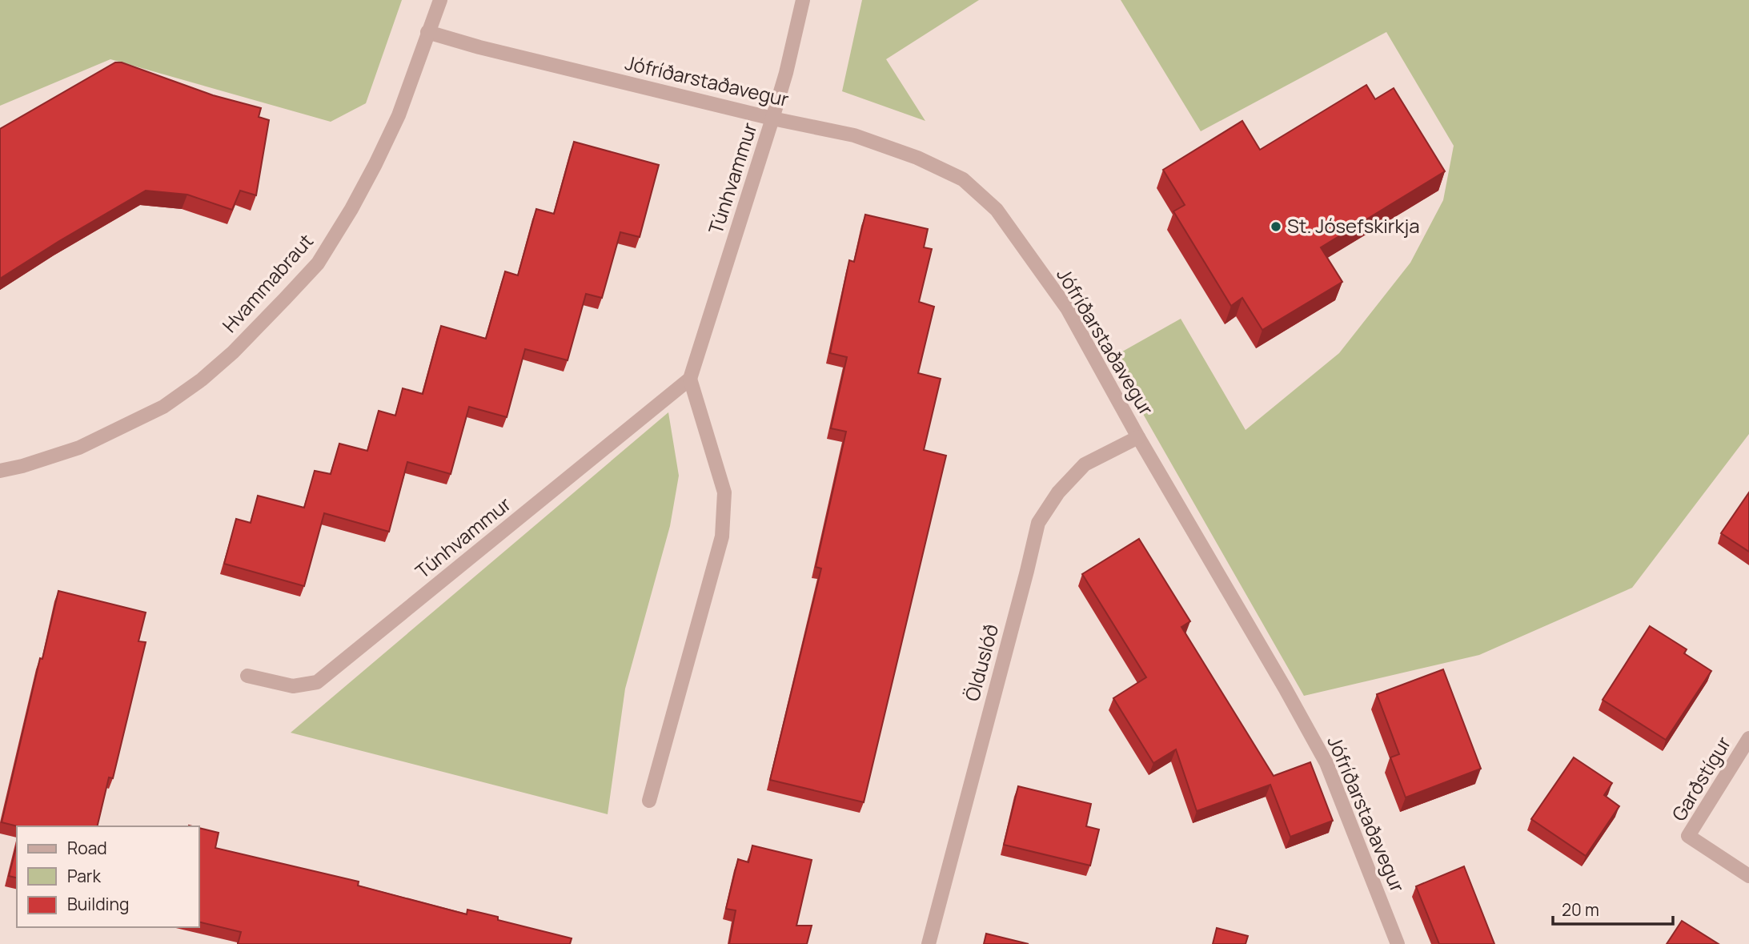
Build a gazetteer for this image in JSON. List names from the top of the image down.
{
  "streets": {
    "street": [
      "Jófríðarstaðavegur",
      "Túnhvammur",
      "Hvammabraut",
      "Ölduslóð",
      "Garðstígur"
    ]
  },
  "crossings": [
    ["Jófríðarstaðavegur", "Túnhvammur"],
    ["Jófríðarstaðavegur", "Hvammabraut"],
    ["Jófríðarstaðavegur", "Ölduslóð"]
  ],
  "places": ["St. Jósefskirkja"],
  "legend": ["Road", "Park", "Building"],
  "scale_bar": "20 m"
}
